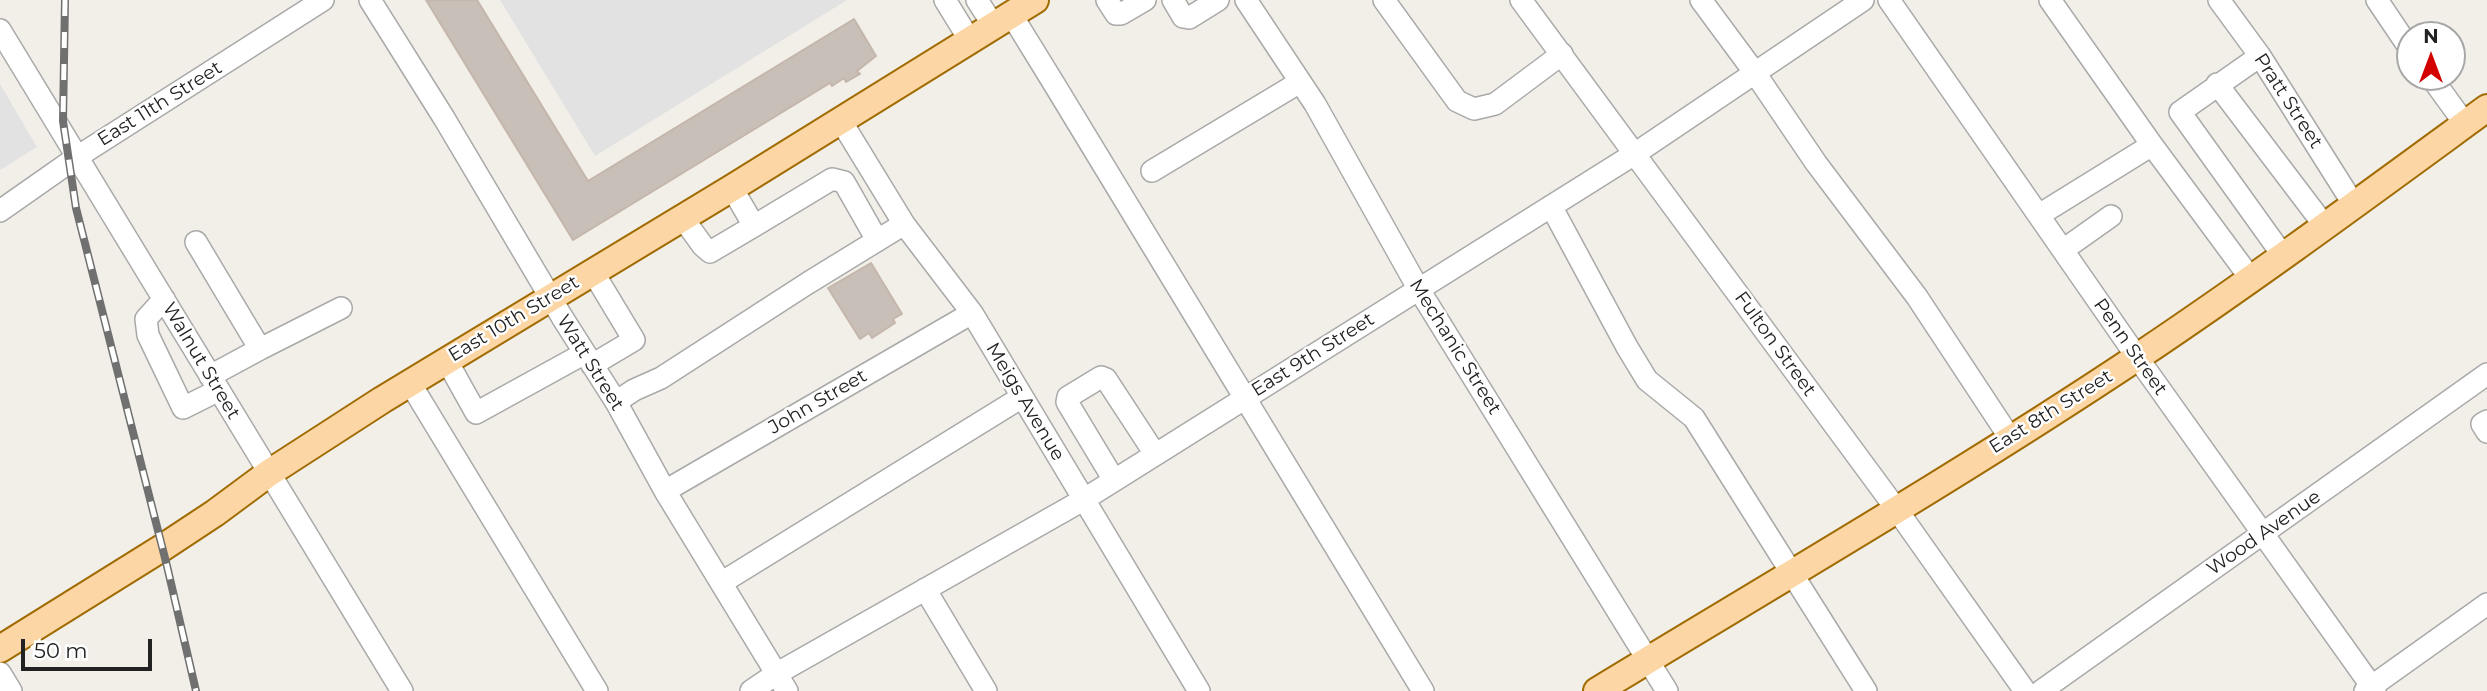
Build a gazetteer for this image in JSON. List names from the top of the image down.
{
  "streets": {
    "main road": ["East 10th Street", "East 8th Street"],
    "street": [
      "Pratt Street",
      "East 11th Street",
      "Fulton Street",
      "Mechanic Street",
      "Penn Street",
      "East 9th Street",
      "Walnut Street",
      "Watt Street",
      "John Street",
      "Meigs Avenue",
      "Wood Avenue"
    ]
  },
  "crossings": [
    ["Pratt Street", "East 8th Street"],
    ["East 11th Street", "Walnut Street"],
    ["East 10th Street", "Walnut Street"],
    ["East 10th Street", "Watt Street"],
    ["East 10th Street", "Meigs Avenue"],
    ["Fulton Street", "East 9th Street"],
    ["Fulton Street", "East 8th Street"],
    ["Mechanic Street", "East 9th Street"],
    ["Mechanic Street", "East 8th Street"],
    ["Penn Street", "East 8th Street"],
    ["Penn Street", "Wood Avenue"],
    ["East 9th Street", "Watt Street"],
    ["East 9th Street", "Meigs Avenue"],
    ["Watt Street", "John Street"],
    ["John Street", "Meigs Avenue"]
  ],
  "scale_bar": "50 m",
  "north": "top"
}
